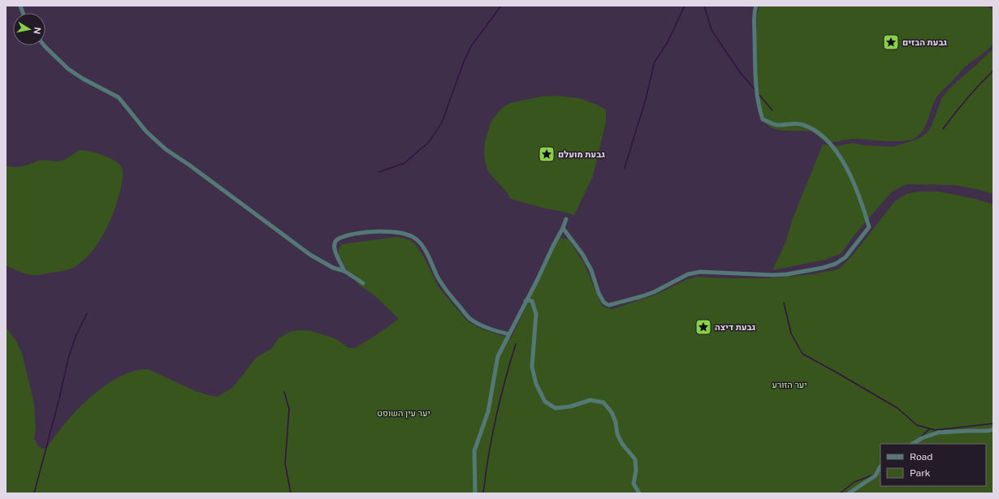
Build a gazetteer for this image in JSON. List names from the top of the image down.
{
  "parks": ["יער הזורע", "יער עין השופט"],
  "places": {
    "place": ["גבעת הבזים", "גבעת מועלם", "גבעת דיצה"]
  },
  "legend": ["Road", "Park"],
  "north": "right"
}
